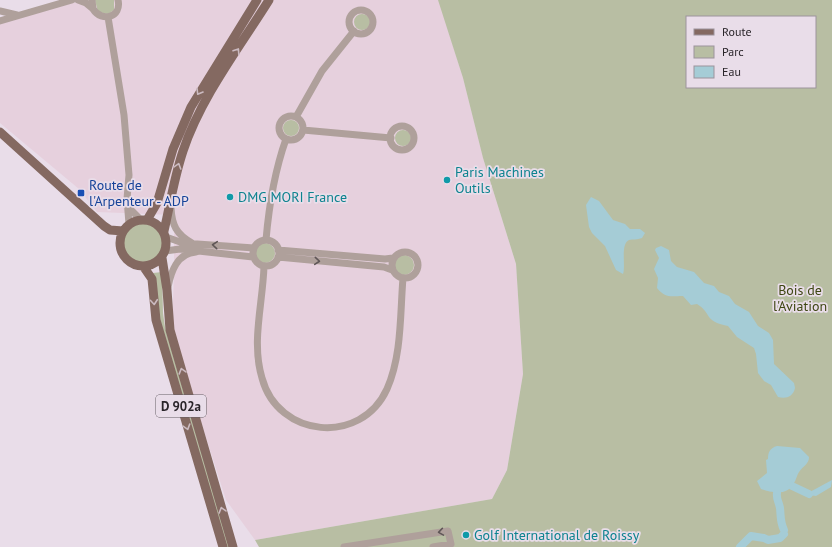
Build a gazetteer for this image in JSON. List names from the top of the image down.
{
  "streets": {
    "main road": ["D 902a"]
  },
  "parks": ["Bois de l'Aviation"],
  "places": {
    "other": ["Paris Machines Outils", "DMG MORI France", "Golf International de Roissy"],
    "transit": ["Route de l'Arpenteur - ADP"]
  },
  "legend": ["Route", "Parc", "Eau"]
}
